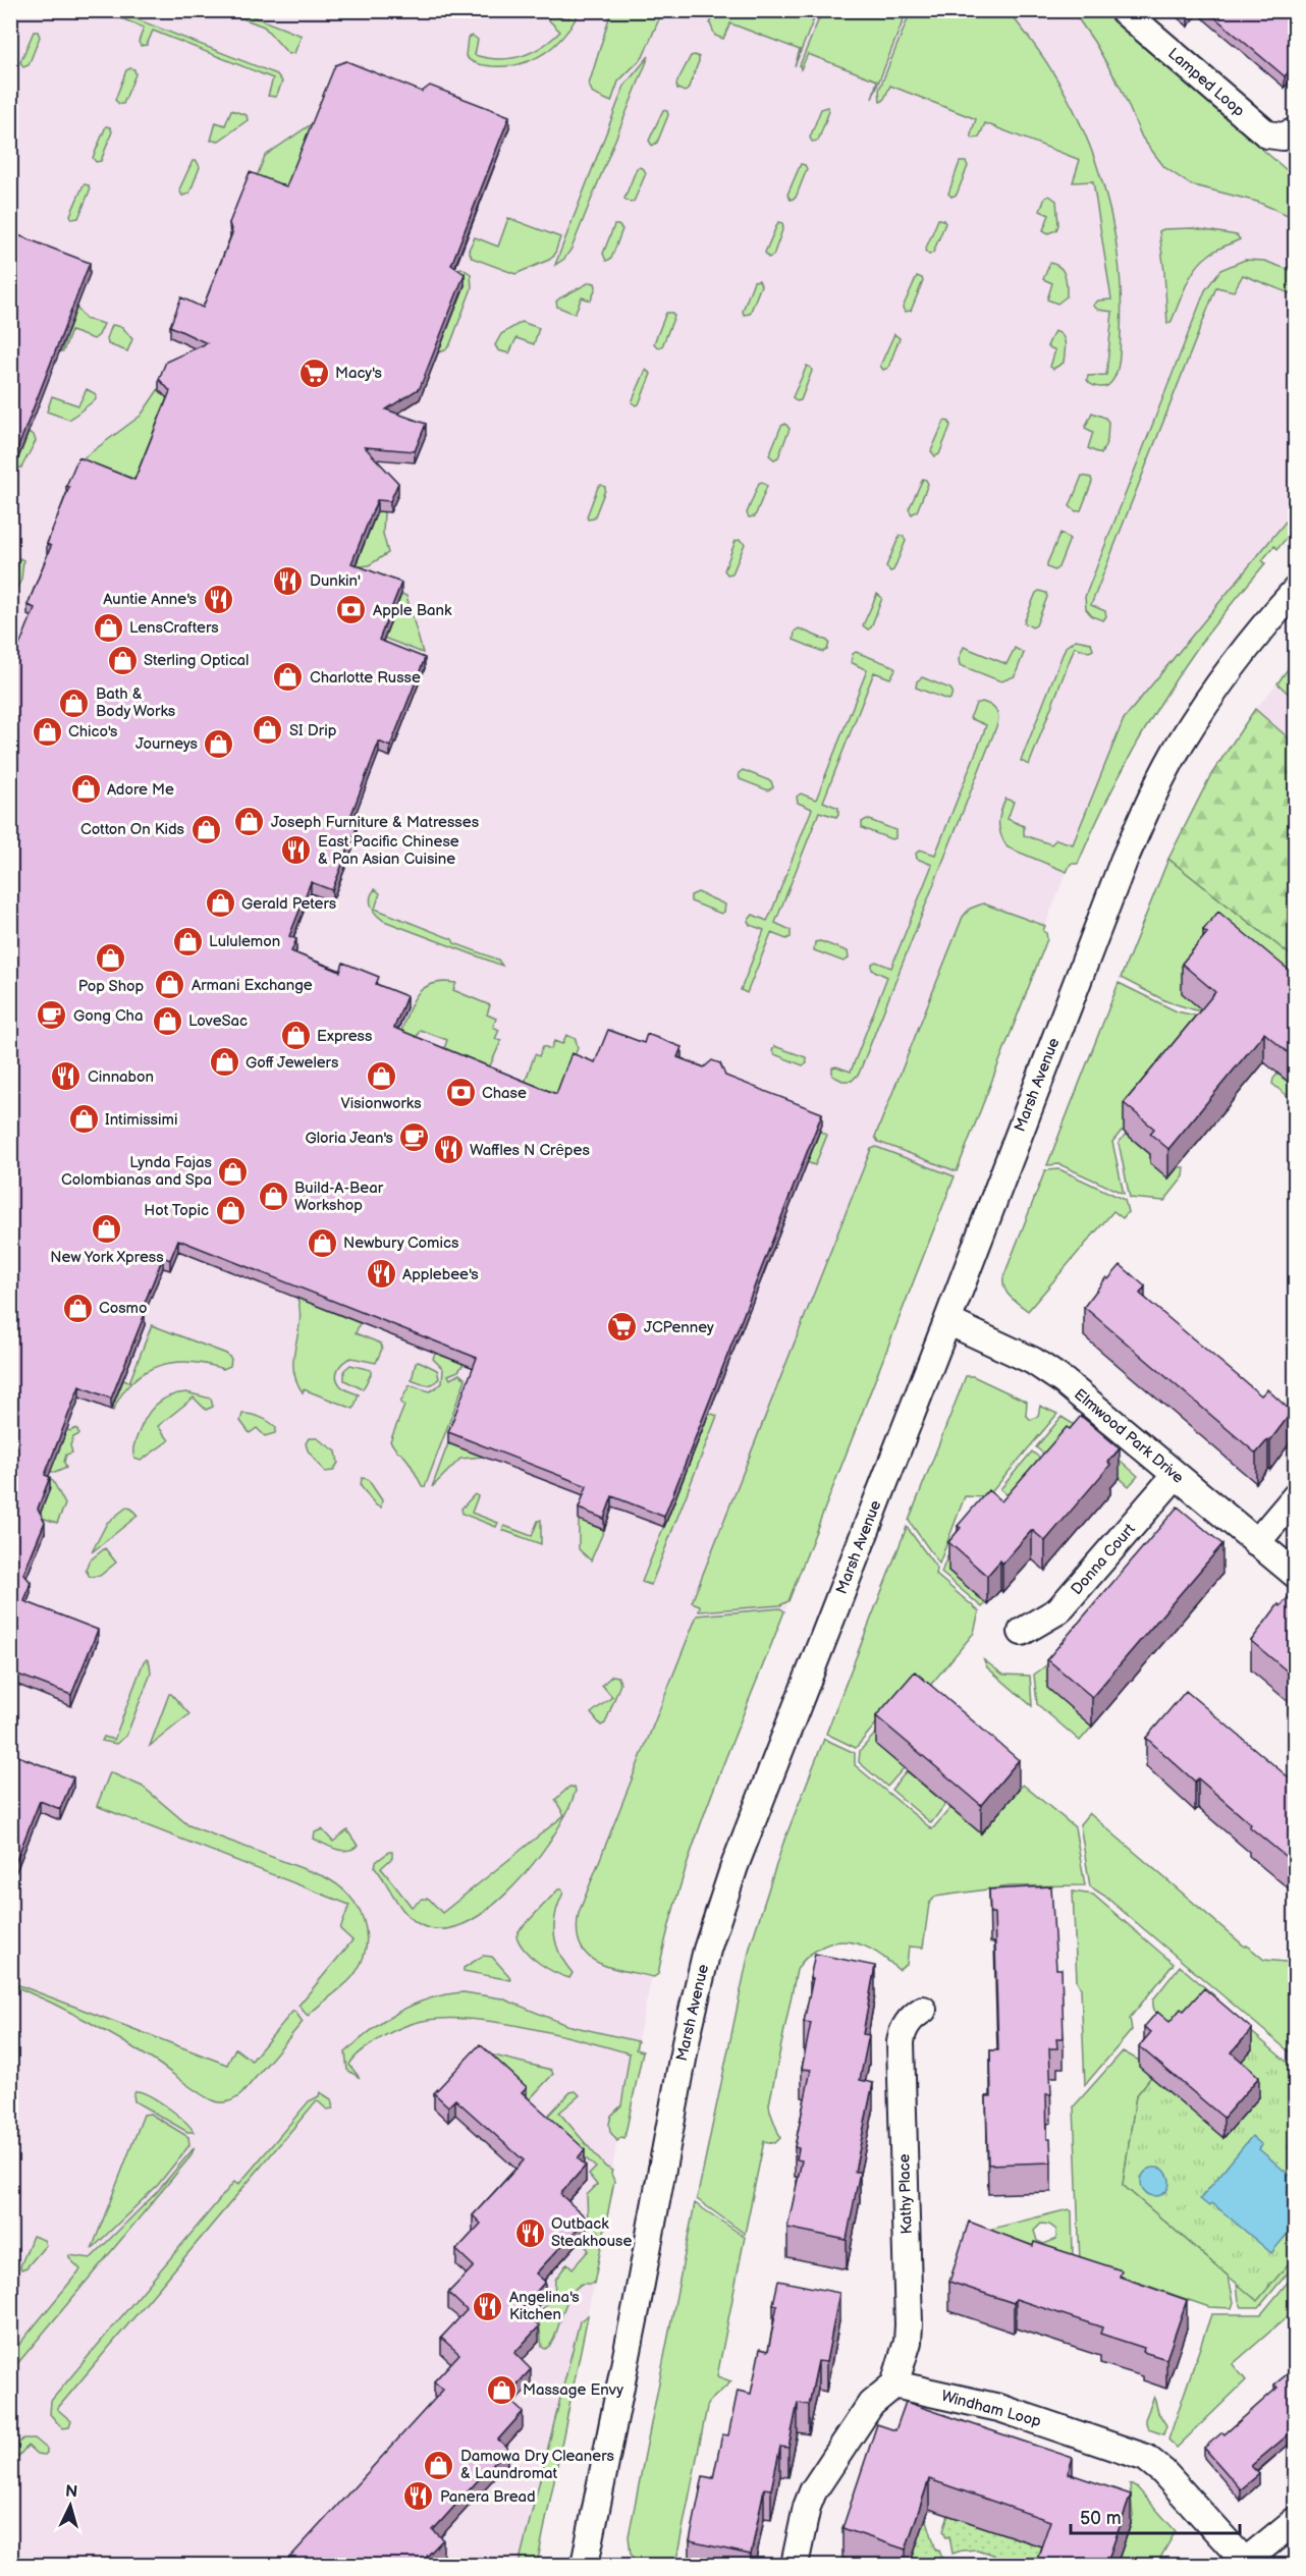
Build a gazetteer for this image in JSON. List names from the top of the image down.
{
  "streets": {
    "street": [
      "Lamped Loop",
      "Marsh Avenue",
      "Elmwood Park Drive",
      "Donna Court",
      "Kathy Place",
      "Windham Loop"
    ]
  },
  "crossings": [
    ["Marsh Avenue", "Elmwood Park Drive"],
    ["Elmwood Park Drive", "Donna Court"],
    ["Kathy Place", "Windham Loop"]
  ],
  "places": {
    "supermarket": ["Macy's", "JCPenney"],
    "restaurant": [
      "Dunkin'",
      "Auntie Anne's",
      "East Pacific Chinese & Pan Asian Cuisine",
      "Cinnabon",
      "Waffles N Crȇpes",
      "Applebee's",
      "Outback Steakhouse",
      "Angelina's Kitchen",
      "Panera Bread"
    ],
    "bank": ["Apple Bank", "Chase"],
    "shop": [
      "LensCrafters",
      "Sterling Optical",
      "Charlotte Russe",
      "Bath & Body Works",
      "SI Drip",
      "Chico's",
      "Journeys",
      "Adore Me",
      "Joseph Furniture & Matresses",
      "Cotton On Kids",
      "Gerald Peters",
      "Lululemon",
      "Pop Shop",
      "Armani Exchange",
      "LoveSac",
      "Express",
      "Goff Jewelers",
      "Visionworks",
      "Intimissimi",
      "Lynda Fajas Colombianas and Spa",
      "Build-A-Bear Workshop",
      "Hot Topic",
      "New York Xpress",
      "Newbury Comics",
      "Cosmo",
      "Massage Envy",
      "Damowa Dry Cleaners & Laundromat"
    ],
    "cafe": ["Gong Cha", "Gloria Jean's"]
  },
  "scale_bar": "50 m",
  "north": "top"
}
